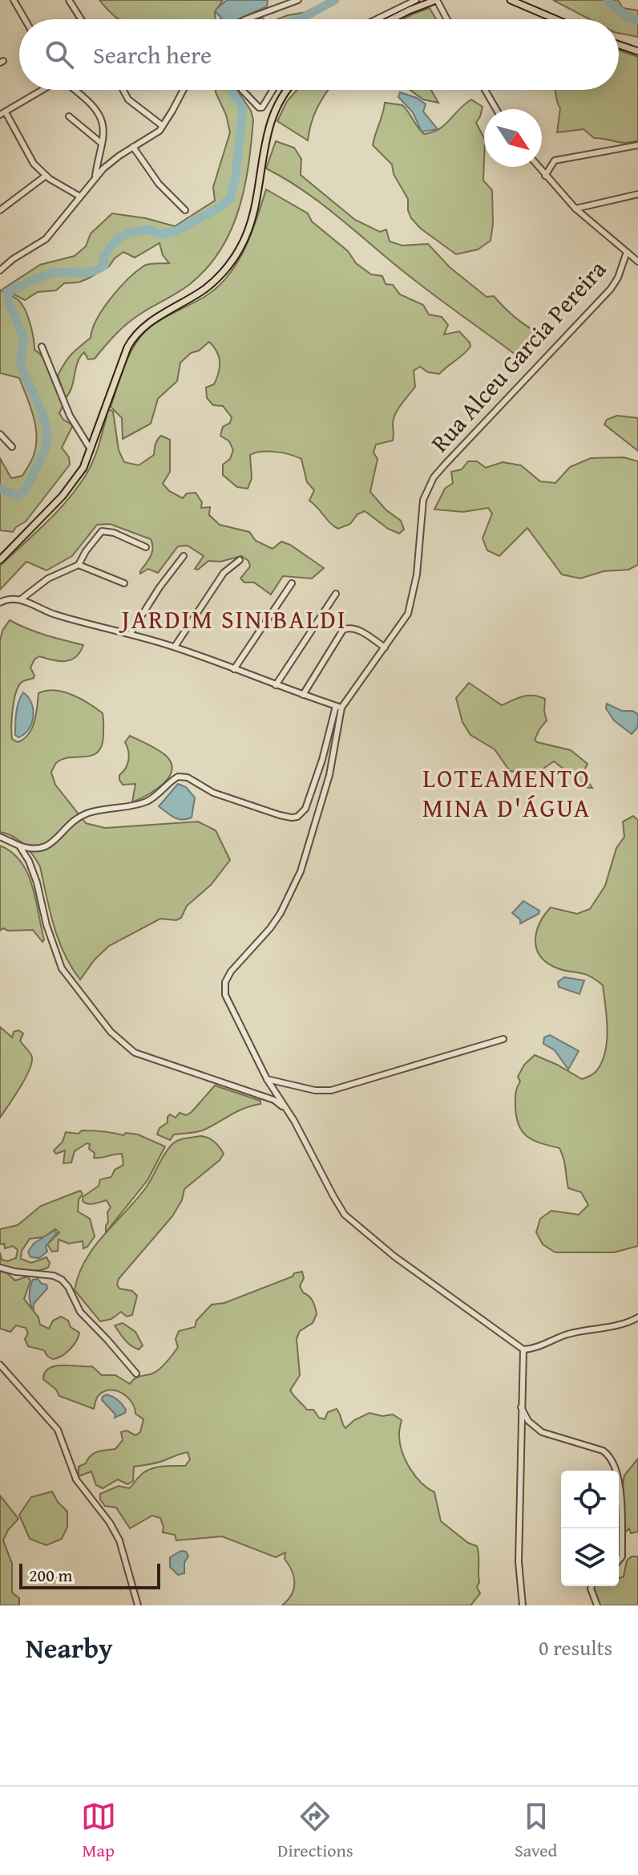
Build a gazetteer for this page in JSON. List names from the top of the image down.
{
  "streets": {
    "street": ["Rua Alceu Garcia Pereira"]
  },
  "districts": ["JARDIM SINIBALDI", "LOTEAMENTO MINA D'ÁGUA"],
  "scale_bar": "200 m",
  "north": "bottom right",
  "page": {
    "search": "Search here",
    "scale": "200 m",
    "heading": ["Nearby", "0 results"],
    "nav": ["Map", "Directions", "Saved"]
  }
}
